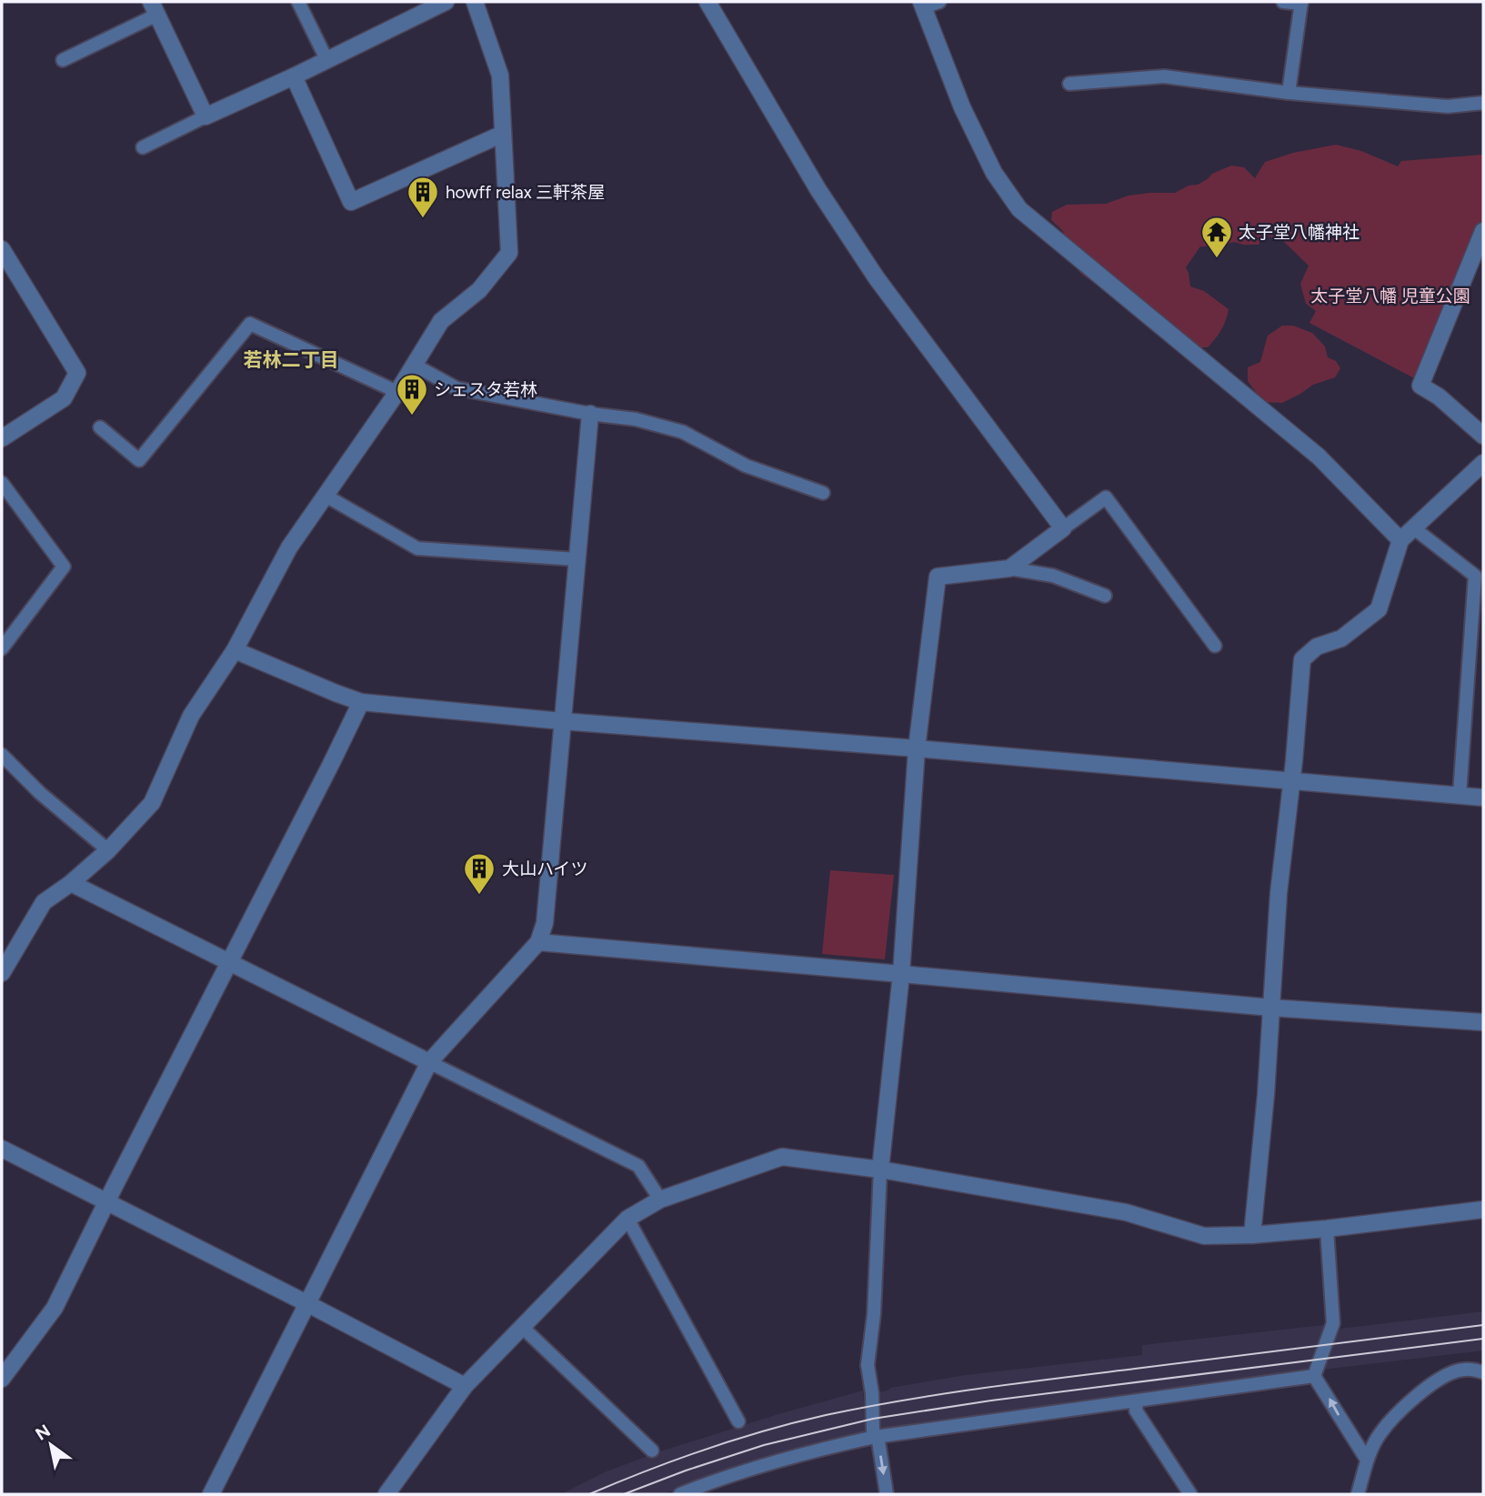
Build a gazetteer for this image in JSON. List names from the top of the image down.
{
  "districts": ["若林二丁目"],
  "parks": ["太子堂八幡 児童公園"],
  "places": {
    "building": ["howff relax 三軒茶屋", "シェスタ若林", "大山ハイツ"],
    "temple": ["太子堂八幡神社"]
  },
  "north": "top left"
}
